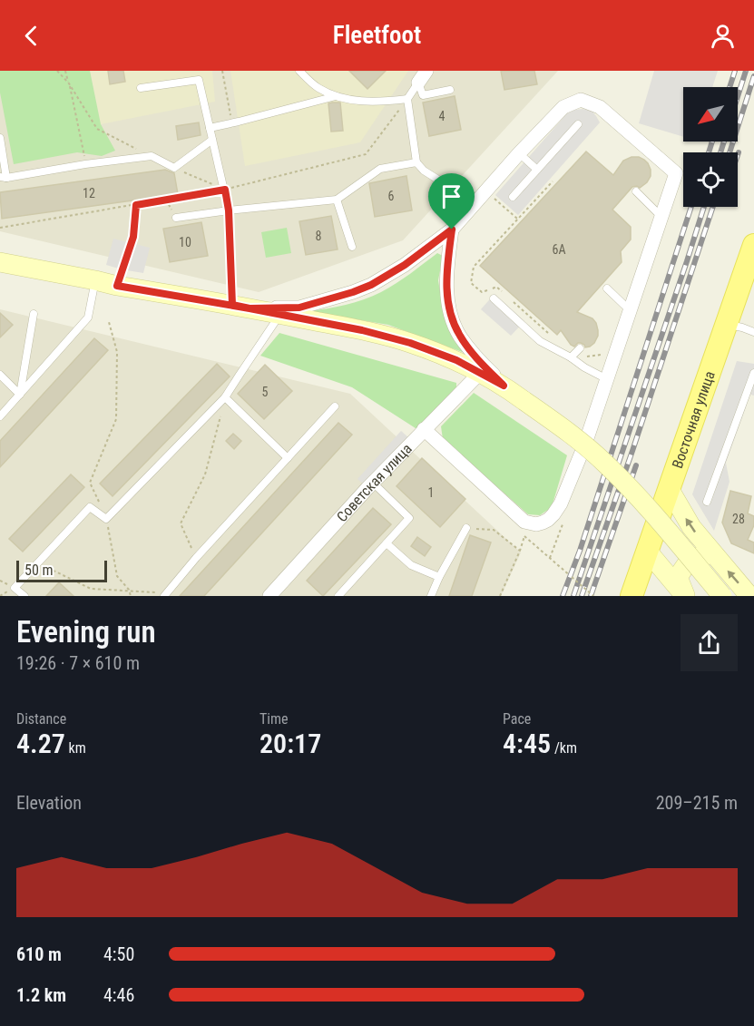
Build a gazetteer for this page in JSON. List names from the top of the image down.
{
  "streets": {
    "main road": ["Восточная улица"],
    "street": ["Советская улица"]
  },
  "house_numbers": [
    "4",
    "12",
    "6",
    "8",
    "10",
    "6А",
    "5",
    "1",
    "28"
  ],
  "scale_bar": "50 m",
  "north": "bottom left",
  "page": {
    "header": "Fleetfoot",
    "scale": "50 m",
    "heading": ["Evening run", "19:26 · 7 × 610 m"],
    "stats": [
      ["Distance", "4.27 km"],
      ["Time", "20:17"],
      ["Pace", "4:45 /km"]
    ],
    "chart": ["Elevation", "209–215 m"],
    "list": [
      {
        "name": "610 m",
        "note": "4:50"
      },
      {
        "name": "1.2 km",
        "note": "4:46"
      }
    ]
  }
}
